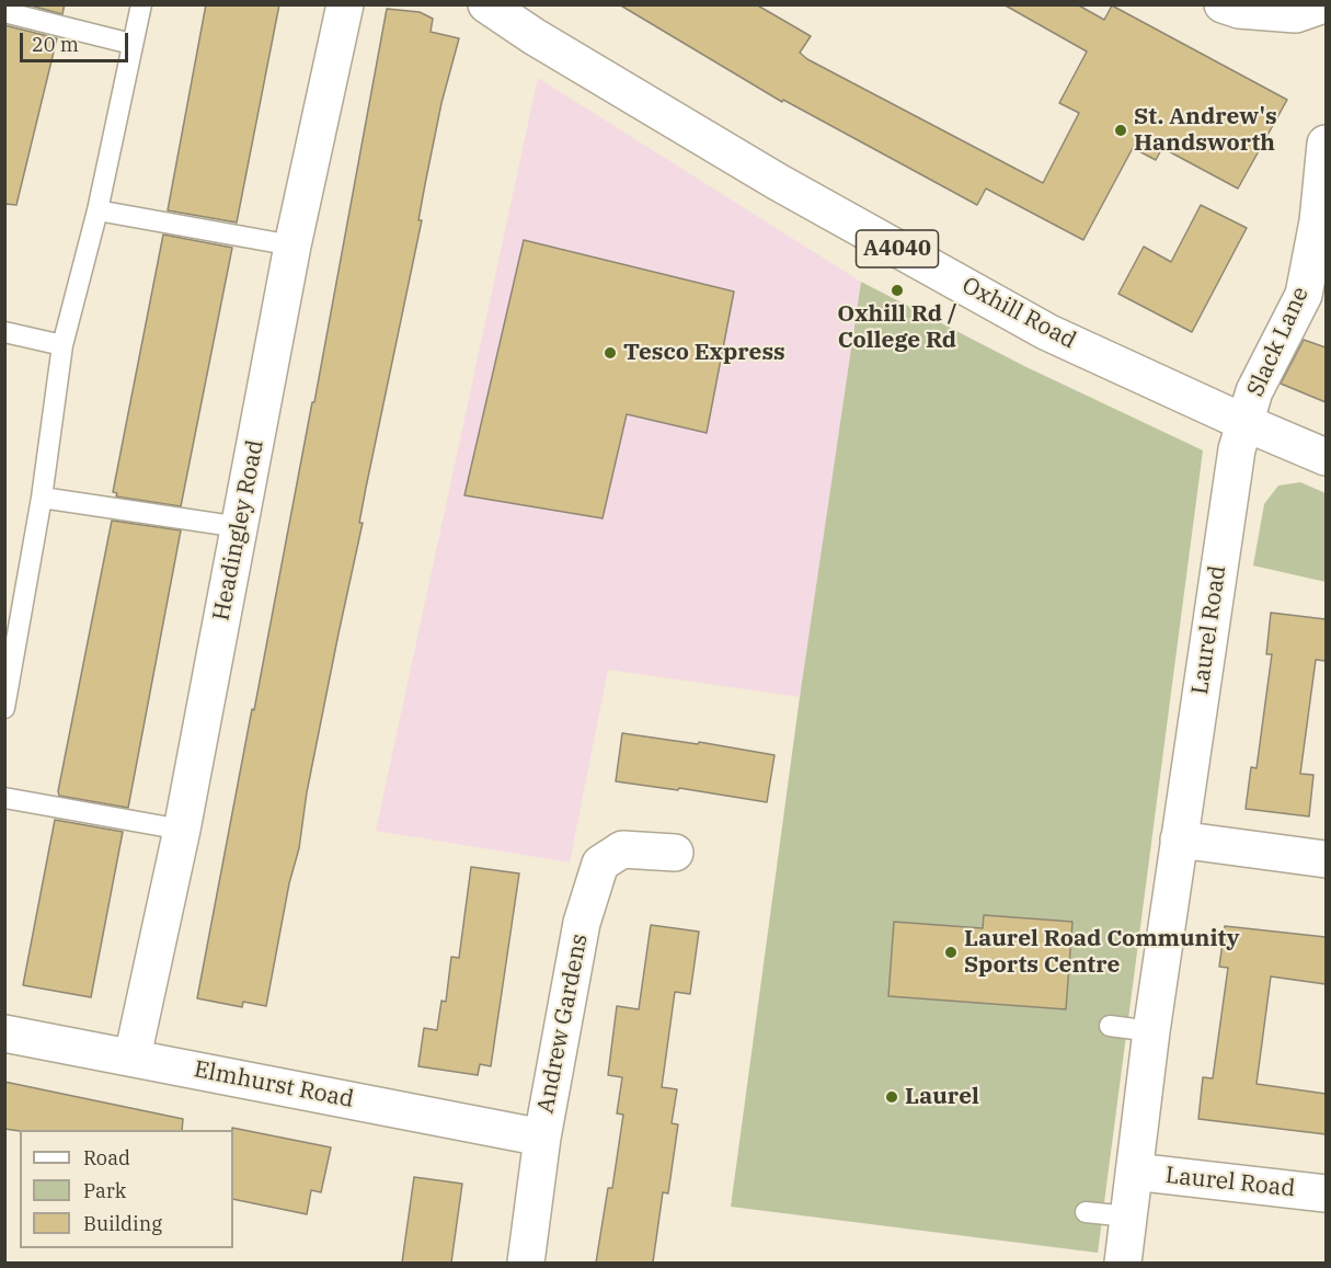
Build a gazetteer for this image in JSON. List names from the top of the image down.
{
  "streets": {
    "street": [
      "A4040",
      "Oxhill Road",
      "Slack Lane",
      "Headingley Road",
      "Laurel Road",
      "Andrew Gardens",
      "Elmhurst Road"
    ]
  },
  "crossings": [
    ["Oxhill Road", "Slack Lane"],
    ["Oxhill Road", "Laurel Road"],
    ["Slack Lane", "Laurel Road"],
    ["Headingley Road", "Elmhurst Road"],
    ["Andrew Gardens", "Elmhurst Road"]
  ],
  "places": [
    "St. Andrew's Handsworth",
    "Oxhill Rd / College Rd",
    "Tesco Express",
    "Laurel Road Community Sports Centre",
    "Laurel"
  ],
  "legend": ["Road", "Park", "Building"],
  "scale_bar": "20 m"
}
